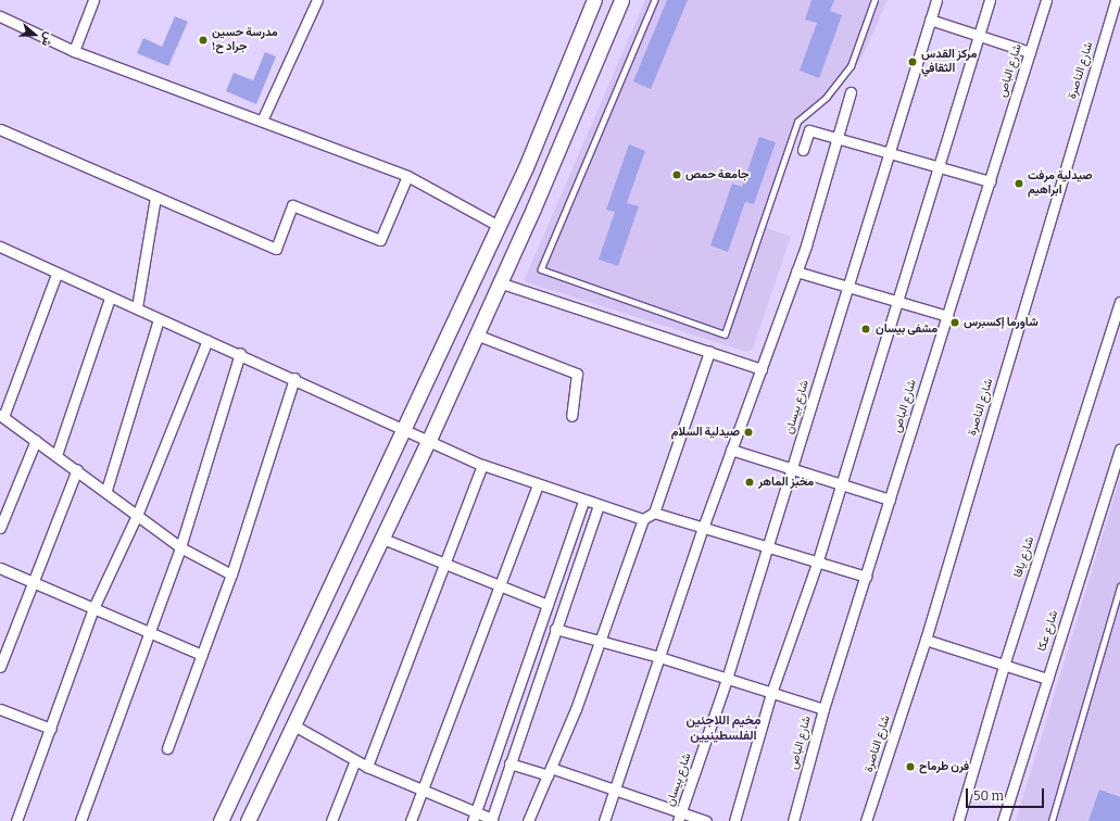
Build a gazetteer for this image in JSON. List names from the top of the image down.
{
  "streets": {
    "street": [
      "شارع الباص",
      "شارع الناصرة",
      "شارع بيسان",
      "شارع يافا",
      "شارع عكا"
    ]
  },
  "districts": ["مخيم اللاجئين الفلسطينيين"],
  "places": [
    "مدرسة حسين جراد ح١",
    "مركز القدس الثقافي",
    "جامعة حمص",
    "صيدلية مرفت ابراهيم",
    "شاورما إكسبرس",
    "مشفى بيسان",
    "صيدلية السلام",
    "مخبز الماهر",
    "فرن طرماح"
  ],
  "scale_bar": "50 m",
  "north": "right"
}
